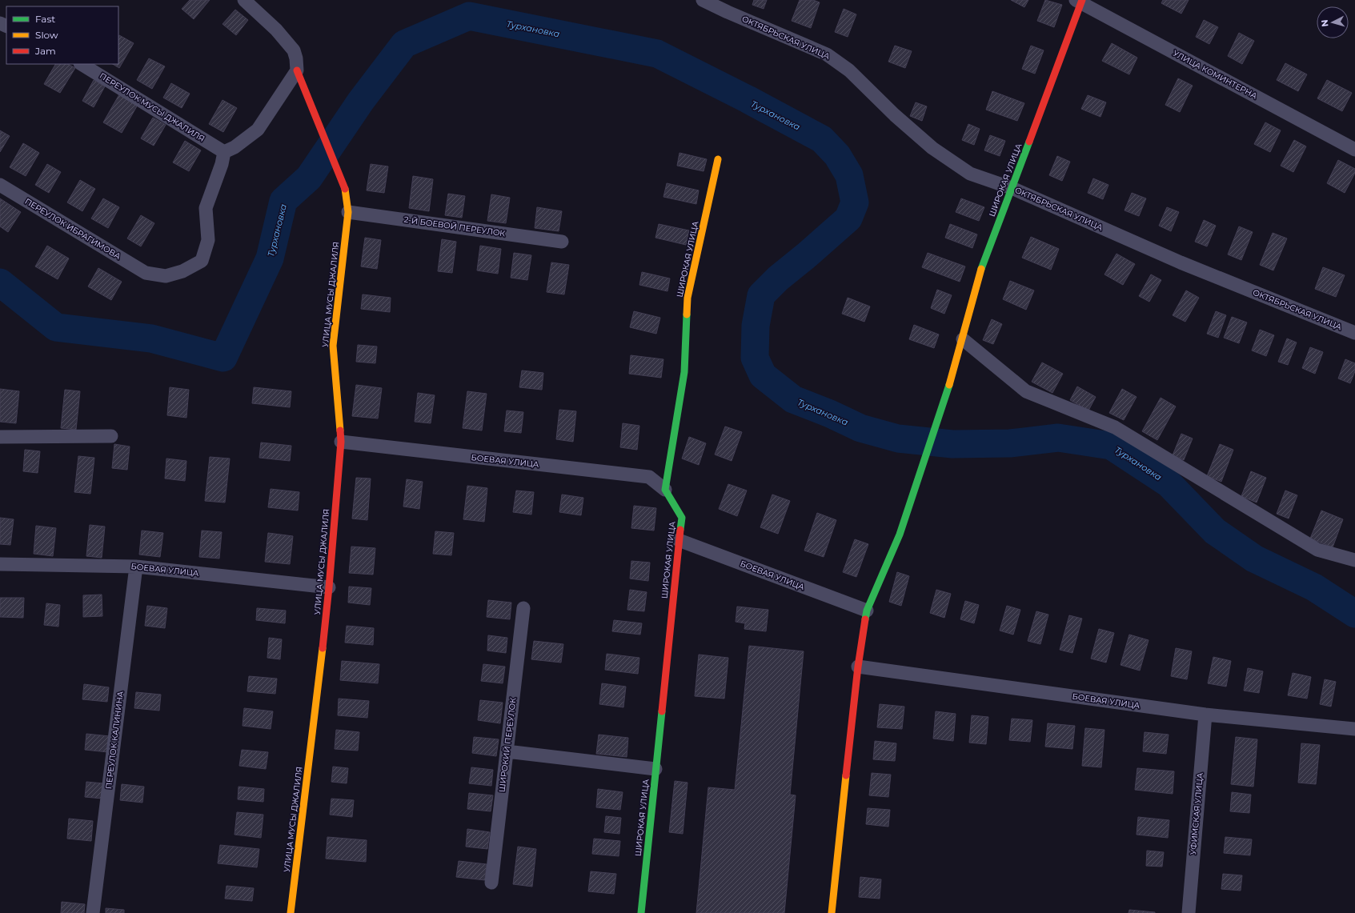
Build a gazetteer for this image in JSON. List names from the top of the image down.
{
  "streets": {
    "street": [
      "ОКТЯБРЬСКАЯ УЛИЦА",
      "УЛИЦА КОМИНТЕРНА",
      "ПЕРЕУЛОК МУСЫ ДЖАЛИЛЯ",
      "ШИРОКАЯ УЛИЦА",
      "2-Й БОЕВОЙ ПЕРЕУЛОК",
      "ПЕРЕУЛОК ИБРАГИМОВА",
      "УЛИЦА МУСЫ ДЖАЛИЛЯ",
      "БОЕВАЯ УЛИЦА",
      "ПЕРЕУЛОК КАЛИНИНА",
      "ШИРОКИЙ ПЕРЕУЛОК",
      "УФИМСКАЯ УЛИЦА"
    ]
  },
  "crossings": [
    ["ОКТЯБРЬСКАЯ УЛИЦА", "ШИРОКАЯ УЛИЦА"],
    ["УЛИЦА КОМИНТЕРНА", "ШИРОКАЯ УЛИЦА"],
    ["ПЕРЕУЛОК МУСЫ ДЖАЛИЛЯ", "ПЕРЕУЛОК ИБРАГИМОВА"],
    ["ШИРОКАЯ УЛИЦА", "БОЕВАЯ УЛИЦА"],
    ["2-Й БОЕВОЙ ПЕРЕУЛОК", "УЛИЦА МУСЫ ДЖАЛИЛЯ"],
    ["УЛИЦА МУСЫ ДЖАЛИЛЯ", "БОЕВАЯ УЛИЦА"],
    ["БОЕВАЯ УЛИЦА", "ПЕРЕУЛОК КАЛИНИНА"],
    ["БОЕВАЯ УЛИЦА", "УФИМСКАЯ УЛИЦА"]
  ],
  "water": ["Турхановка"],
  "legend": ["Fast", "Slow", "Jam"],
  "north": "left"
}
